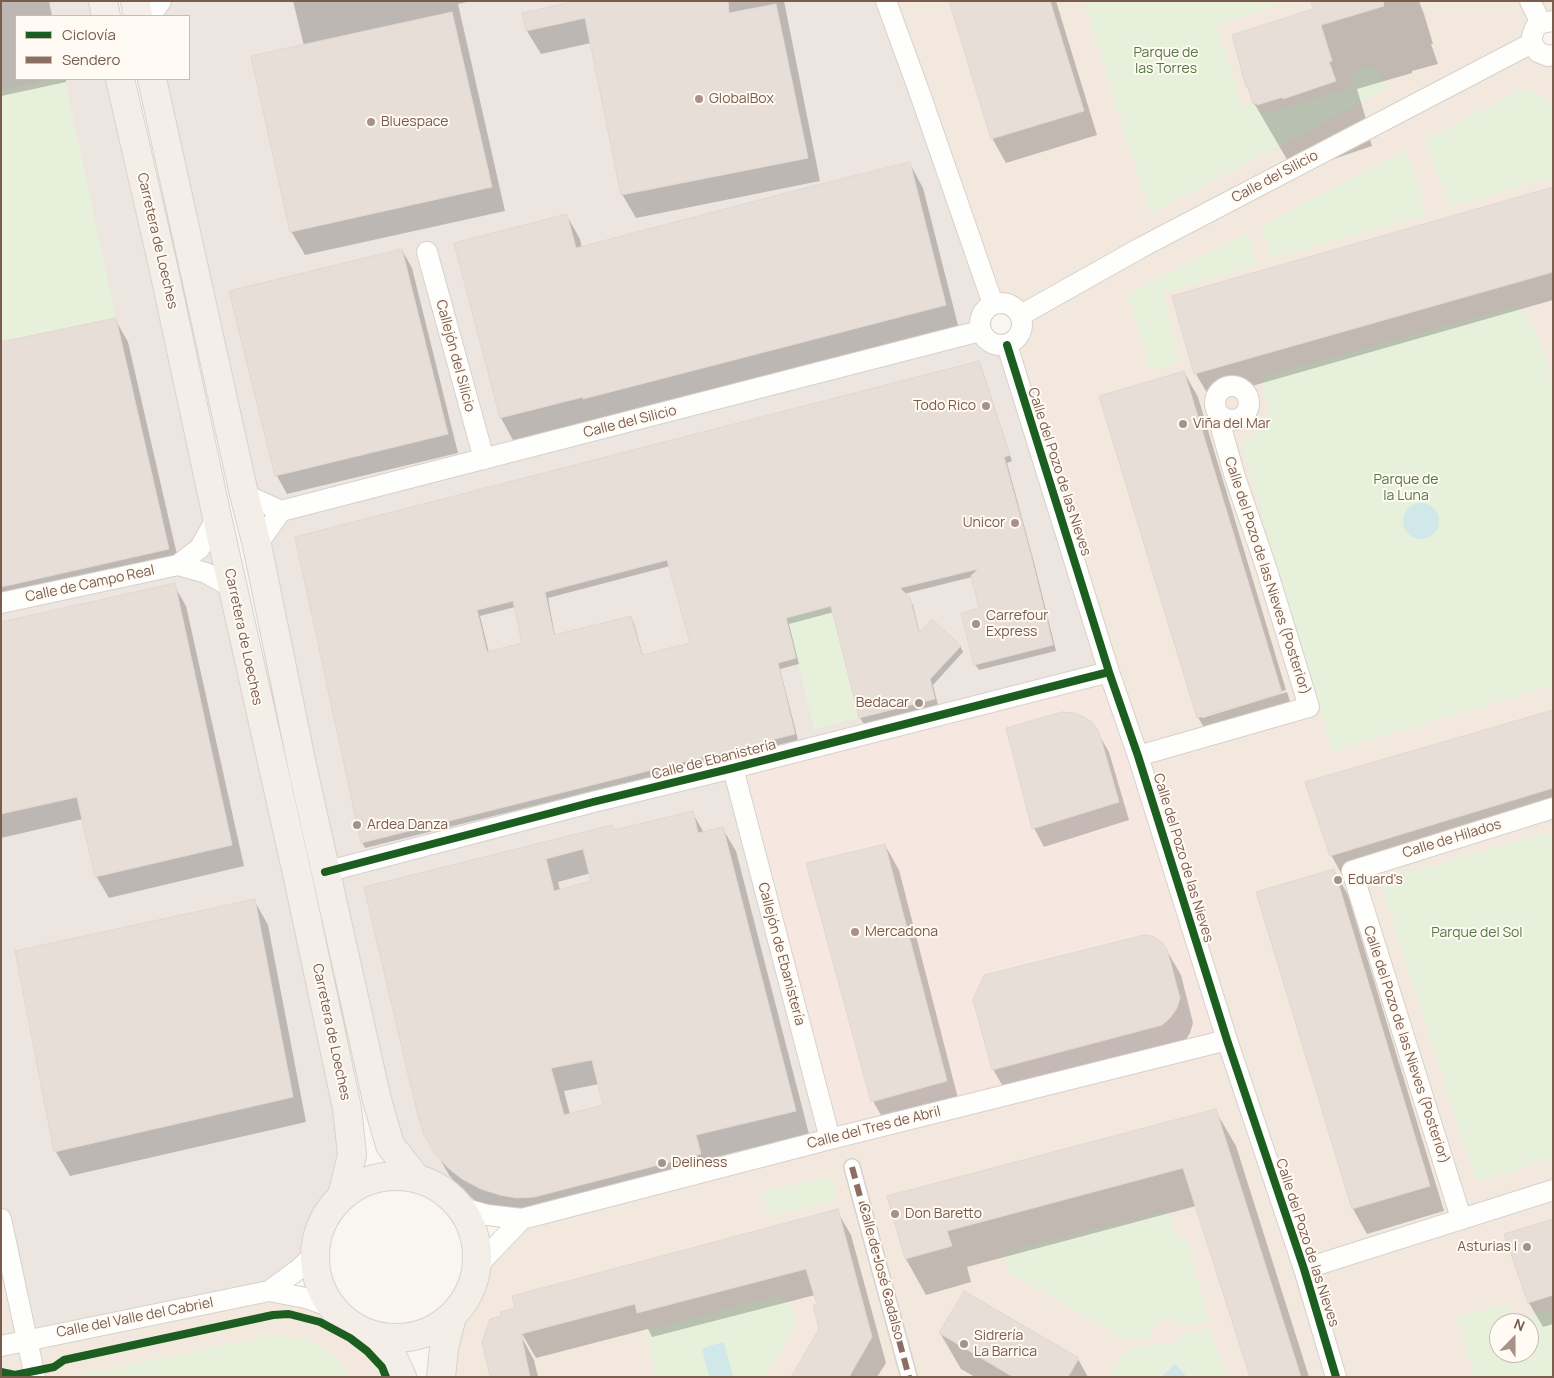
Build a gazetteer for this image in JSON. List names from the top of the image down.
{
  "streets": {
    "main road": ["Carretera de Loeches"],
    "street": [
      "Calle del Silicio",
      "Callejón del Silicio",
      "Calle del Pozo de las Nieves",
      "Calle del Pozo de las Nieves (Posterior)",
      "Calle de Campo Real",
      "Calle de Ebanistería",
      "Calle de Hilados",
      "Callejón de Ebanistería",
      "Calle del Tres de Abril",
      "Calle de José Cadalso",
      "Calle del Valle del Cabriel"
    ]
  },
  "crossings": [
    ["Calle del Silicio", "Callejón del Silicio"],
    ["Calle del Silicio", "Calle del Pozo de las Nieves"],
    ["Carretera de Loeches", "Calle de Campo Real"],
    ["Carretera de Loeches", "Calle de Ebanistería"],
    ["Carretera de Loeches", "Calle del Tres de Abril"],
    ["Carretera de Loeches", "Calle del Valle del Cabriel"],
    ["Calle del Pozo de las Nieves", "Calle del Pozo de las Nieves (Posterior)"],
    ["Calle del Pozo de las Nieves", "Calle de Ebanistería"],
    ["Calle del Pozo de las Nieves", "Calle del Tres de Abril"],
    ["Calle del Pozo de las Nieves (Posterior)", "Calle de Hilados"],
    ["Calle de Ebanistería", "Callejón de Ebanistería"],
    ["Callejón de Ebanistería", "Calle del Tres de Abril"],
    ["Calle del Tres de Abril", "Calle del Valle del Cabriel"]
  ],
  "parks": ["Parque de las Torres", "Parque de la Luna", "Parque del Sol"],
  "places": [
    "GlobalBox",
    "Bluespace",
    "Todo Rico",
    "Viña del Mar",
    "Unicor",
    "Carrefour Express",
    "Bedacar",
    "Ardea Danza",
    "Eduard's",
    "Mercadona",
    "Deliness",
    "Don Baretto",
    "Asturias I",
    "Sidrería La Barrica"
  ],
  "legend": ["Ciclovía", "Sendero"],
  "north": "top"
}
